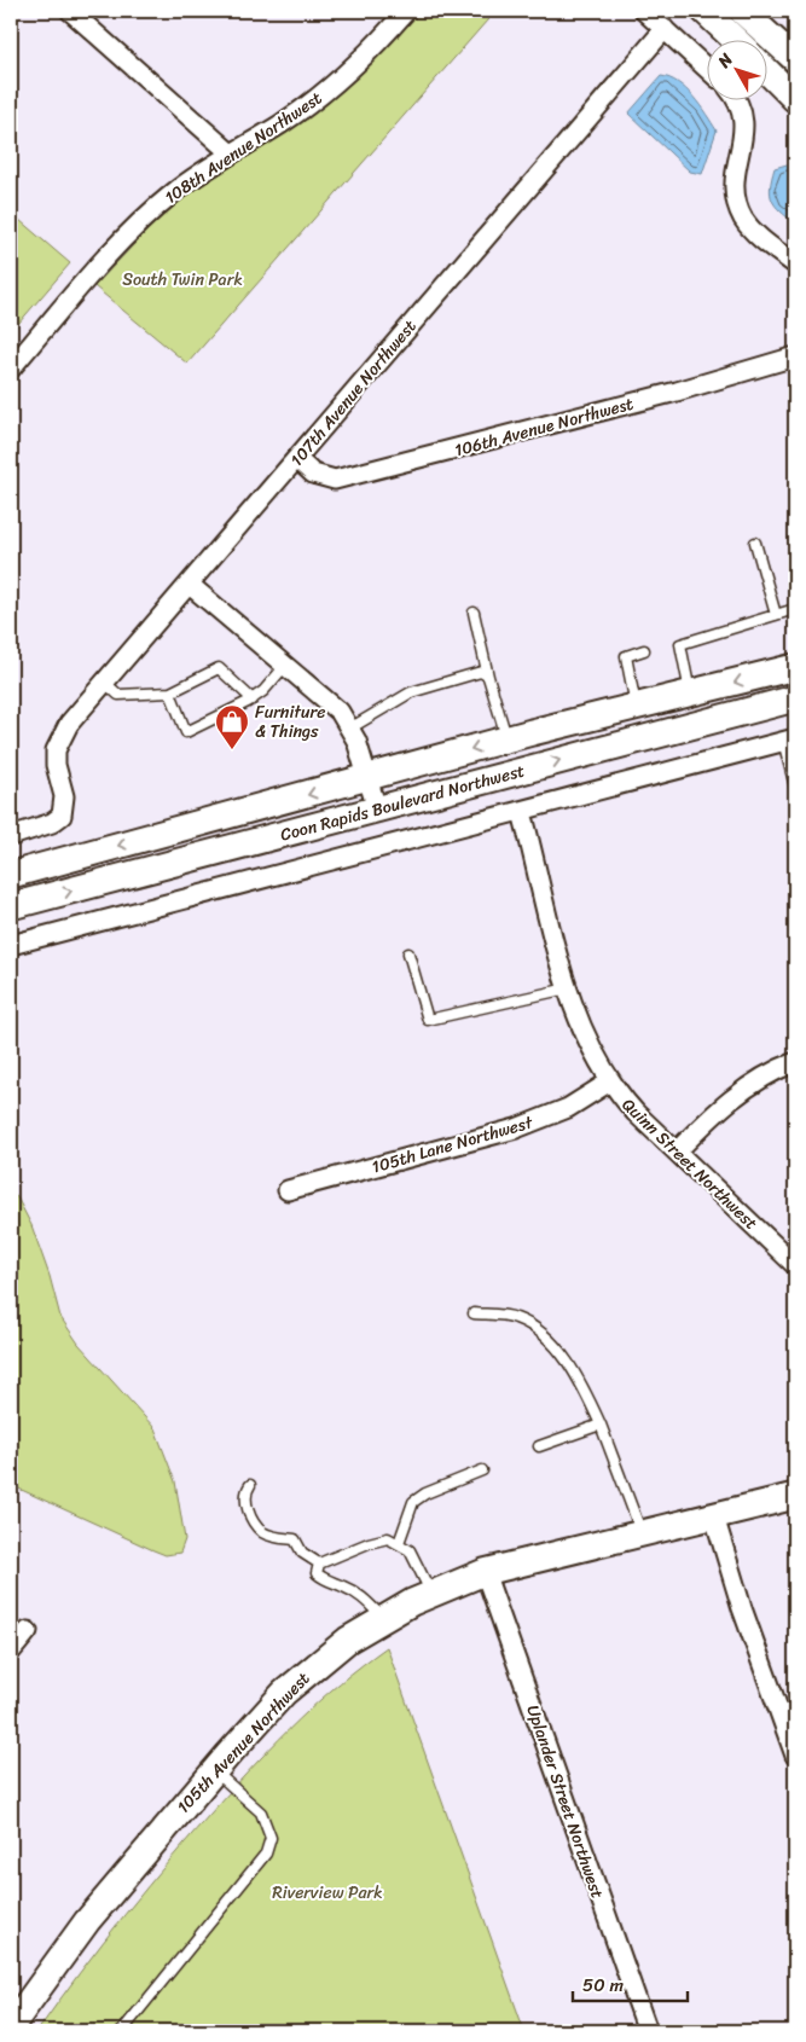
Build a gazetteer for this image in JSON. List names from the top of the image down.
{
  "streets": {
    "main road": ["Coon Rapids Boulevard Northwest", "105th Avenue Northwest"],
    "street": [
      "108th Avenue Northwest",
      "107th Avenue Northwest",
      "106th Avenue Northwest",
      "105th Lane Northwest",
      "Quinn Street Northwest",
      "Uplander Street Northwest"
    ]
  },
  "crossings": [
    ["107th Avenue Northwest", "106th Avenue Northwest"],
    ["105th Lane Northwest", "Quinn Street Northwest"],
    ["105th Avenue Northwest", "Uplander Street Northwest"]
  ],
  "parks": ["South Twin Park", "Riverview Park"],
  "places": {
    "shop": ["Furniture & Things"]
  },
  "scale_bar": "50 m",
  "north": "top left"
}
